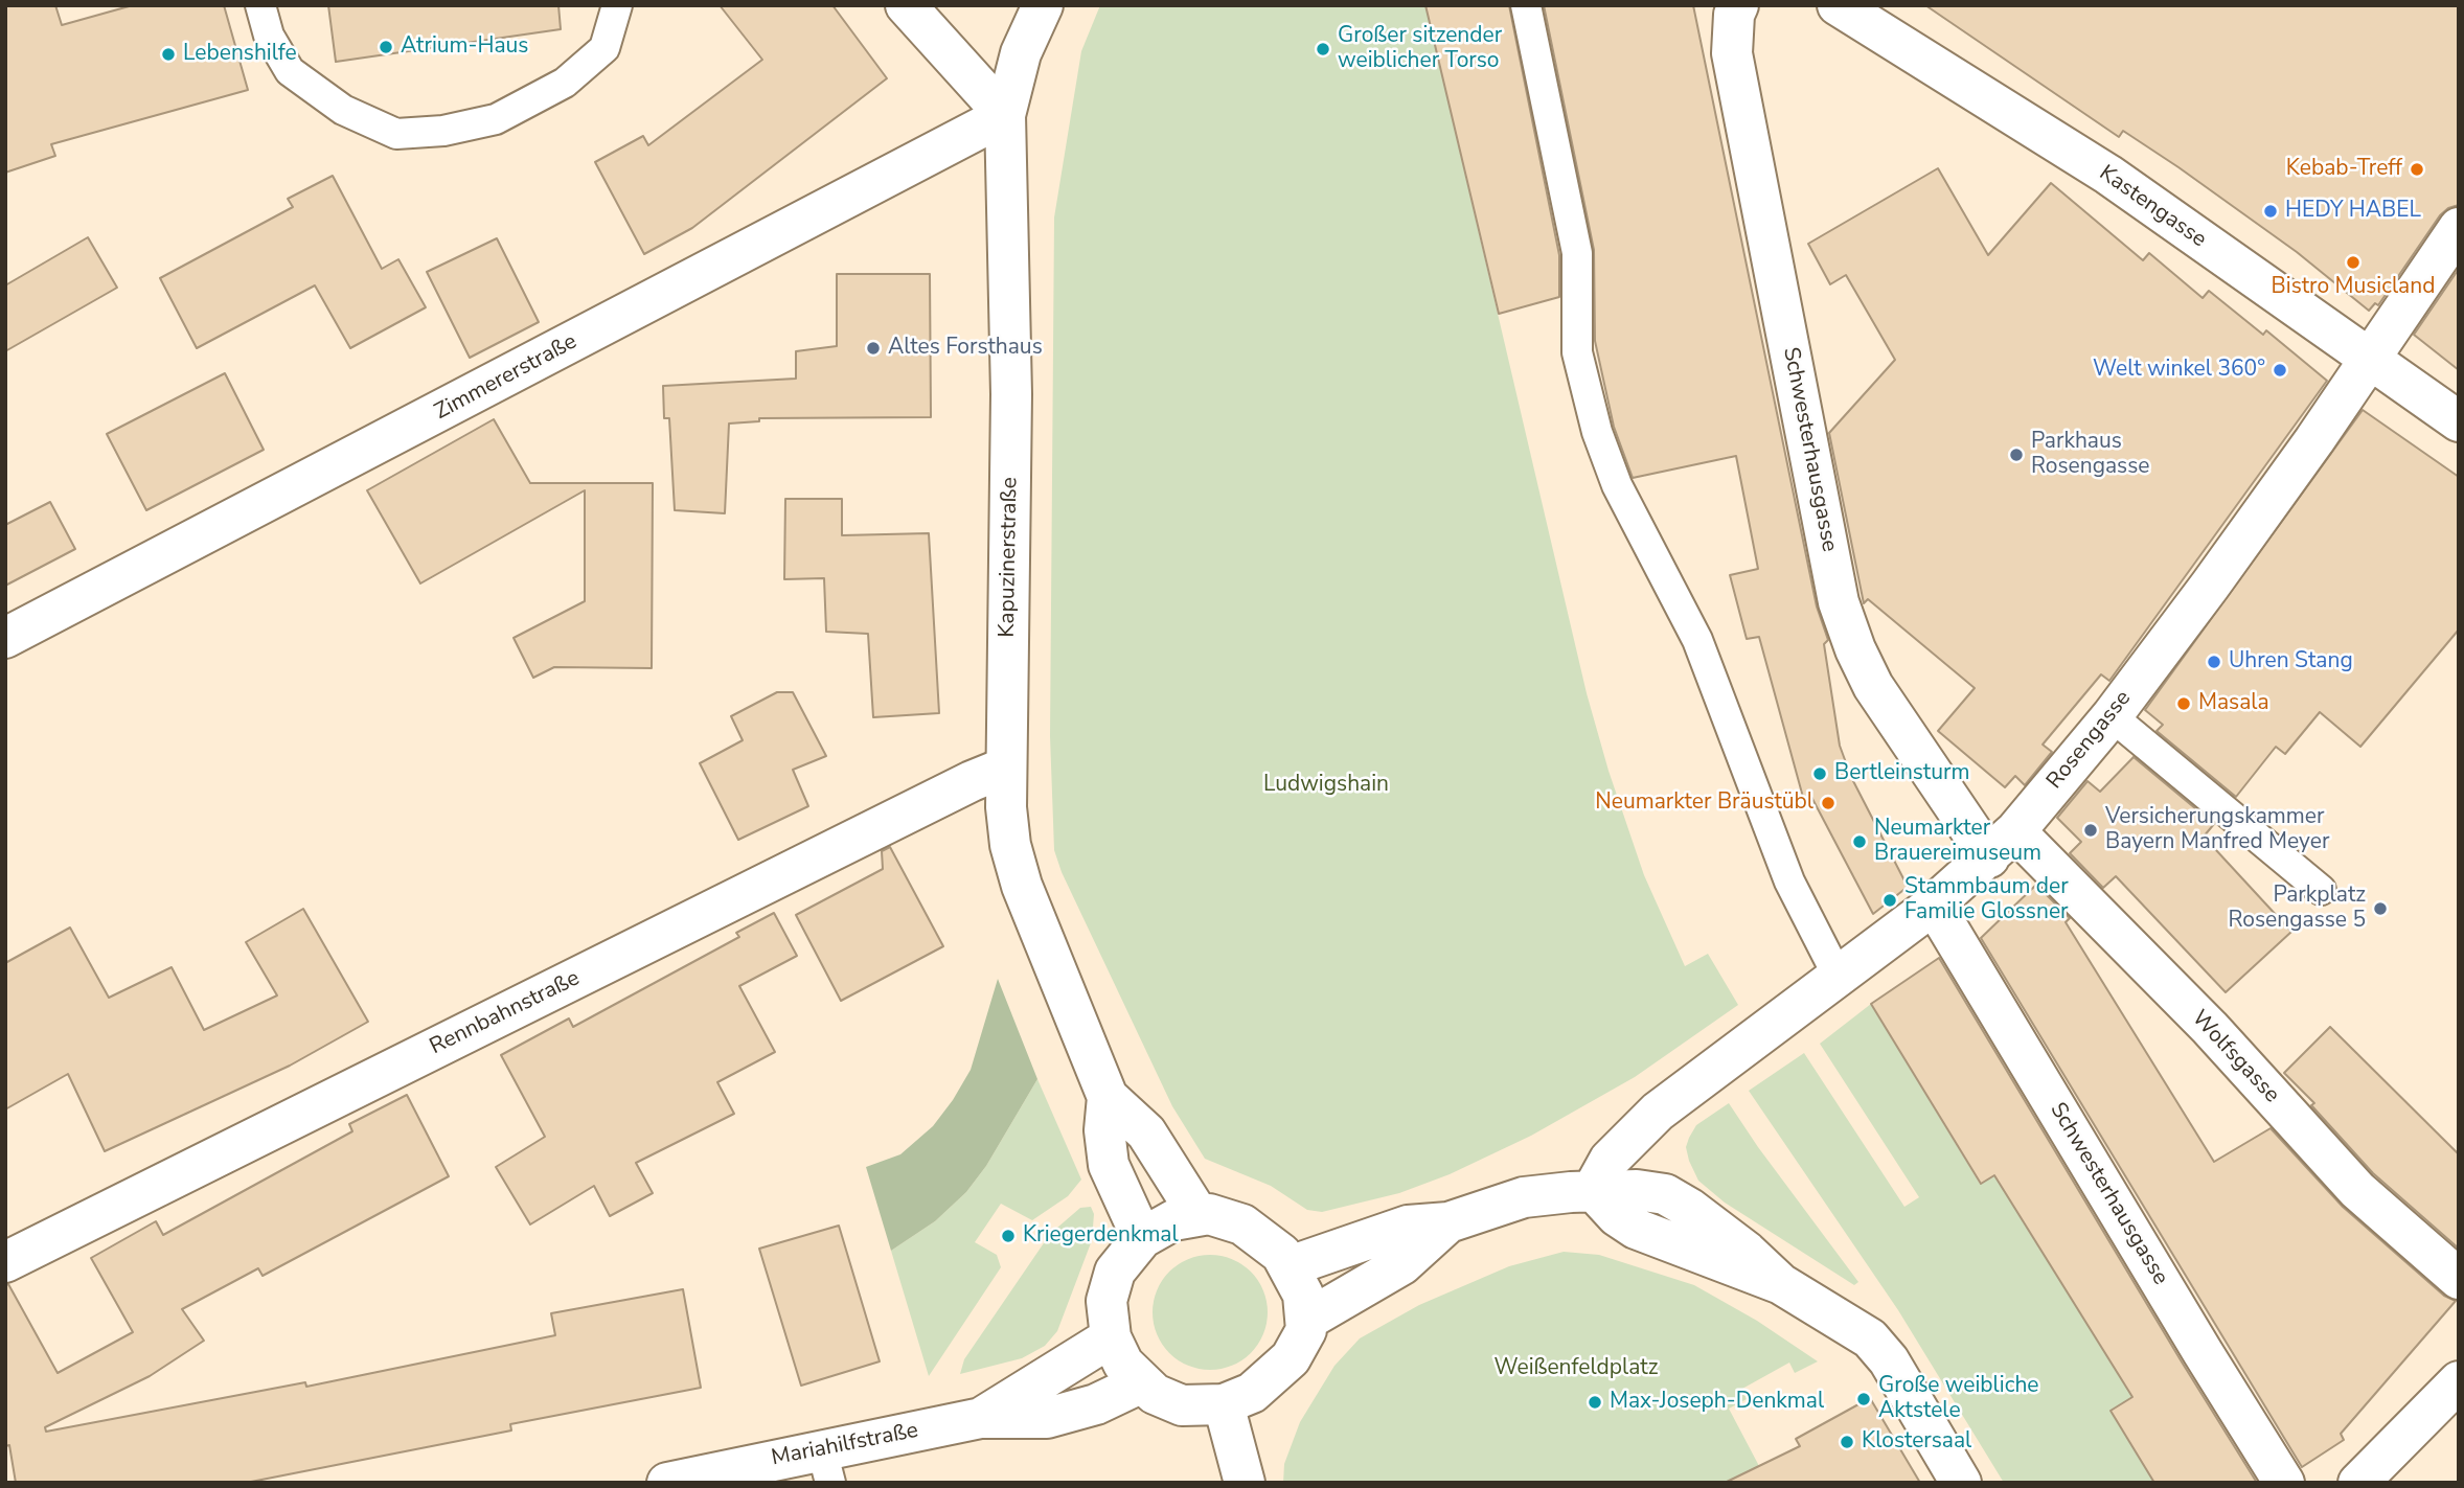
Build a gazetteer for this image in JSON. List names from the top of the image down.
{
  "streets": {
    "street": [
      "Kastengasse",
      "Zimmererstraße",
      "Schwesterhausgasse",
      "Kapuzinerstraße",
      "Rosengasse",
      "Rennbahnstraße",
      "Wolfsgasse",
      "Mariahilfstraße"
    ]
  },
  "crossings": [
    ["Kastengasse", "Rosengasse"],
    ["Zimmererstraße", "Kapuzinerstraße"],
    ["Schwesterhausgasse", "Rosengasse"],
    ["Schwesterhausgasse", "Wolfsgasse"],
    ["Kapuzinerstraße", "Rennbahnstraße"],
    ["Kapuzinerstraße", "Mariahilfstraße"],
    ["Rosengasse", "Wolfsgasse"]
  ],
  "parks": ["Ludwigshain", "Weißenfeldplatz"],
  "places": [
    "Atrium-Haus",
    "Großer sitzender weiblicher Torso",
    "Lebenshilfe",
    "Kebab-Treff",
    "HEDY HABEL",
    "Bistro Musicland",
    "Altes Forsthaus",
    "Welt winkel 360°",
    "Parkhaus Rosengasse",
    "Uhren Stang",
    "Masala",
    "Bertleinsturm",
    "Neumarkter Bräustübl",
    "Versicherungskammer Bayern Manfred Meyer",
    "Neumarkter Brauereimuseum",
    "Stammbaum der Familie Glossner",
    "Parkplatz Rosengasse 5",
    "Kriegerdenkmal",
    "Große weibliche Aktstele",
    "Max-Joseph-Denkmal",
    "Klostersaal"
  ]
}
